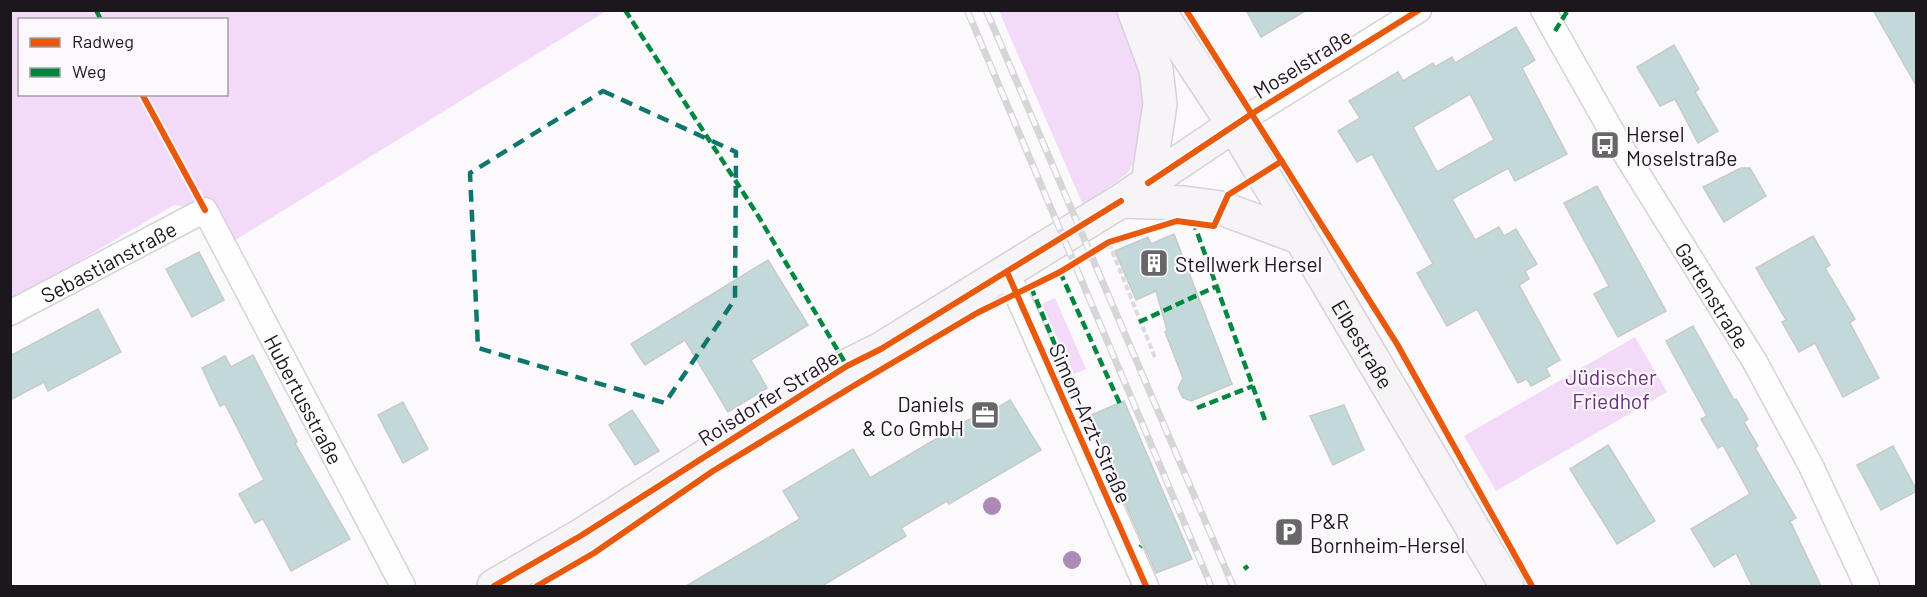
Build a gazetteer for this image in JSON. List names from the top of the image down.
{
  "streets": {
    "main road": ["Elbestraße", "Roisdorfer Straße"],
    "street": [
      "Moselstraße",
      "Sebastianstraße",
      "Gartenstraße",
      "Hubertusstraße",
      "Simon-Arzt-Straße"
    ]
  },
  "crossings": [
    ["Moselstraße", "Elbestraße"],
    ["Moselstraße", "Roisdorfer Straße"],
    ["Sebastianstraße", "Hubertusstraße"],
    ["Elbestraße", "Roisdorfer Straße"],
    ["Roisdorfer Straße", "Simon-Arzt-Straße"]
  ],
  "parks": ["Jüdischer Friedhof"],
  "places": {
    "bus stop": ["Hersel Moselstraße"],
    "building": ["Stellwerk Hersel"],
    "office": ["Daniels & Co GmbH"],
    "parking": ["P&R Bornheim-Hersel"]
  },
  "legend": ["Radweg", "Weg"]
}
